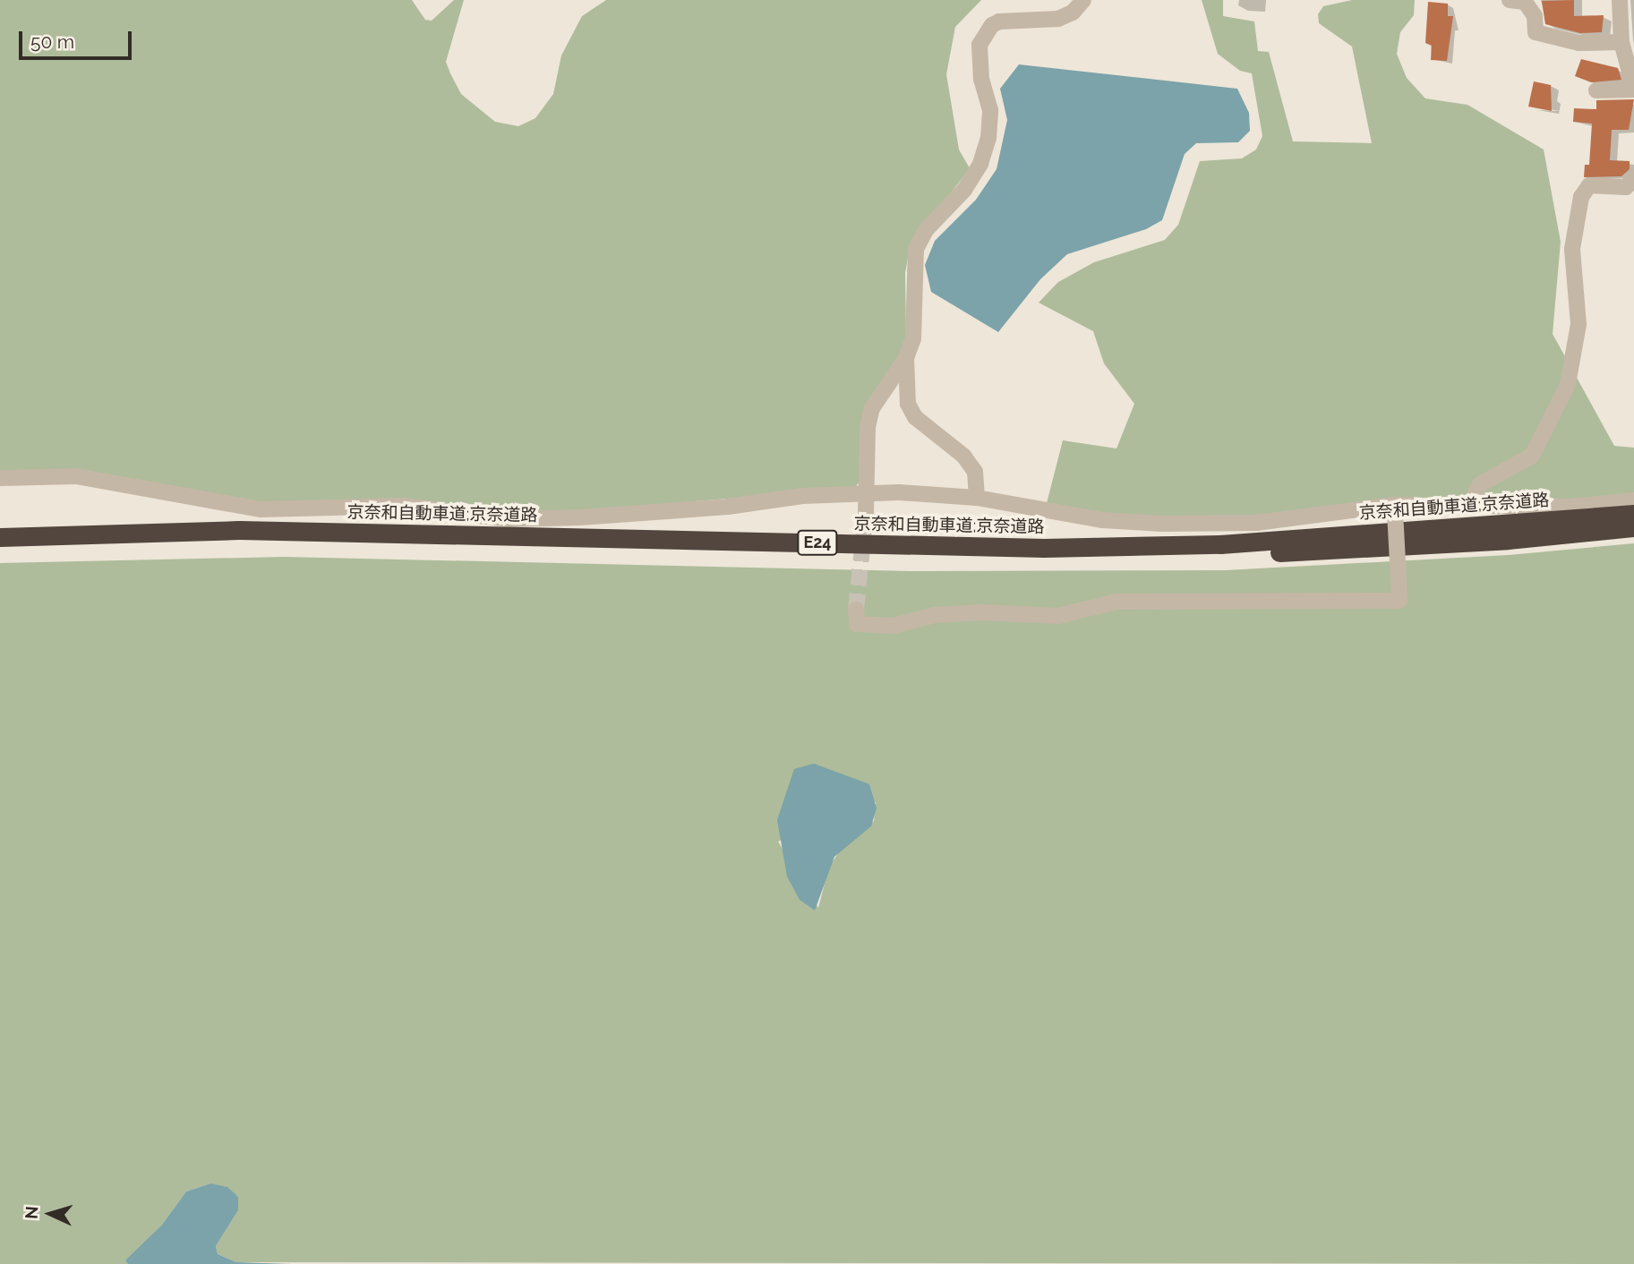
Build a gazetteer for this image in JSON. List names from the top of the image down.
{
  "streets": {
    "highway": ["京奈和自動車道;京奈道路", "E24"]
  },
  "scale_bar": "50 m",
  "north": "left"
}
